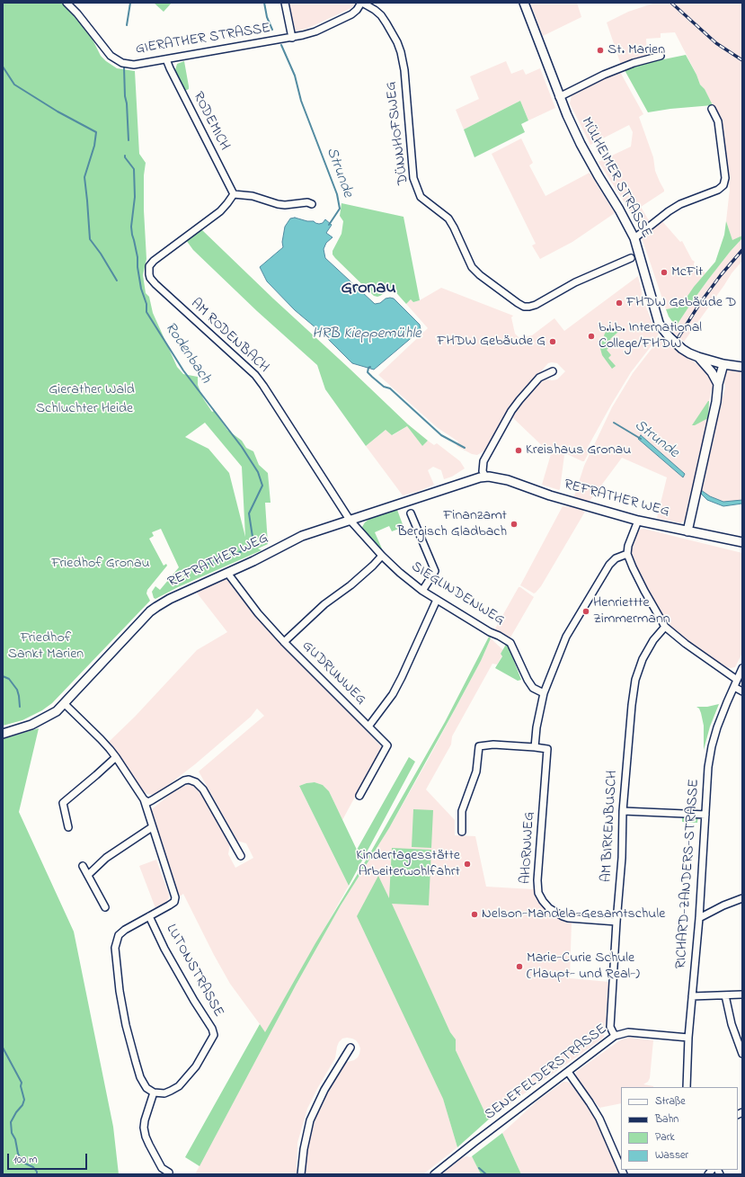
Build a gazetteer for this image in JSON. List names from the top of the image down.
{
  "streets": {
    "main road": ["MÜLHEIMER STRASSE", "REFRATHER WEG"],
    "street": [
      "GIERATHER STRASSE",
      "RODEMICH",
      "DÜNNHOFSWEG",
      "AM RODENBACH",
      "SIEGLINDENWEG",
      "GUDRUNWEG",
      "AM BIRKENBUSCH",
      "AHORNWEG",
      "RICHARD-ZANDERS-STRASSE",
      "LUTONSTRASSE",
      "SENEFELDERSTRASSE"
    ]
  },
  "crossings": [
    ["GIERATHER STRASSE", "RODEMICH"],
    ["GIERATHER STRASSE", "DÜNNHOFSWEG"],
    ["RODEMICH", "AM RODENBACH"],
    ["AM RODENBACH", "REFRATHER WEG"],
    ["AM RODENBACH", "SIEGLINDENWEG"],
    ["REFRATHER WEG", "SIEGLINDENWEG"],
    ["REFRATHER WEG", "GUDRUNWEG"],
    ["AM BIRKENBUSCH", "AHORNWEG"],
    ["AM BIRKENBUSCH", "SENEFELDERSTRASSE"],
    ["RICHARD-ZANDERS-STRASSE", "SENEFELDERSTRASSE"]
  ],
  "districts": ["Gronau"],
  "water": ["Strunde", "HRB Kieppemühle", "Rodenbach"],
  "parks": [
    "Gierather Wald",
    "Schluchter Heide",
    "Friedhof Gronau",
    "Friedhof Sankt Marien"
  ],
  "places": [
    "St. Marien",
    "McFit",
    "FHDW Gebäude D",
    "b.i.b. International College/FHDW",
    "FHDW Gebäude G",
    "Kreishaus Gronau",
    "Finanzamt Bergisch Gladbach",
    "Henriettte Zimmermann",
    "Kindertagesstätte Arbeiterwohlfahrt",
    "Nelson-Mandela-Gesamtschule",
    "Marie-Curie Schule (Haupt- und Real-)"
  ],
  "legend": [
    "Straße",
    "Bahn",
    "Park",
    "Wasser"
  ],
  "scale_bar": "100 m"
}
